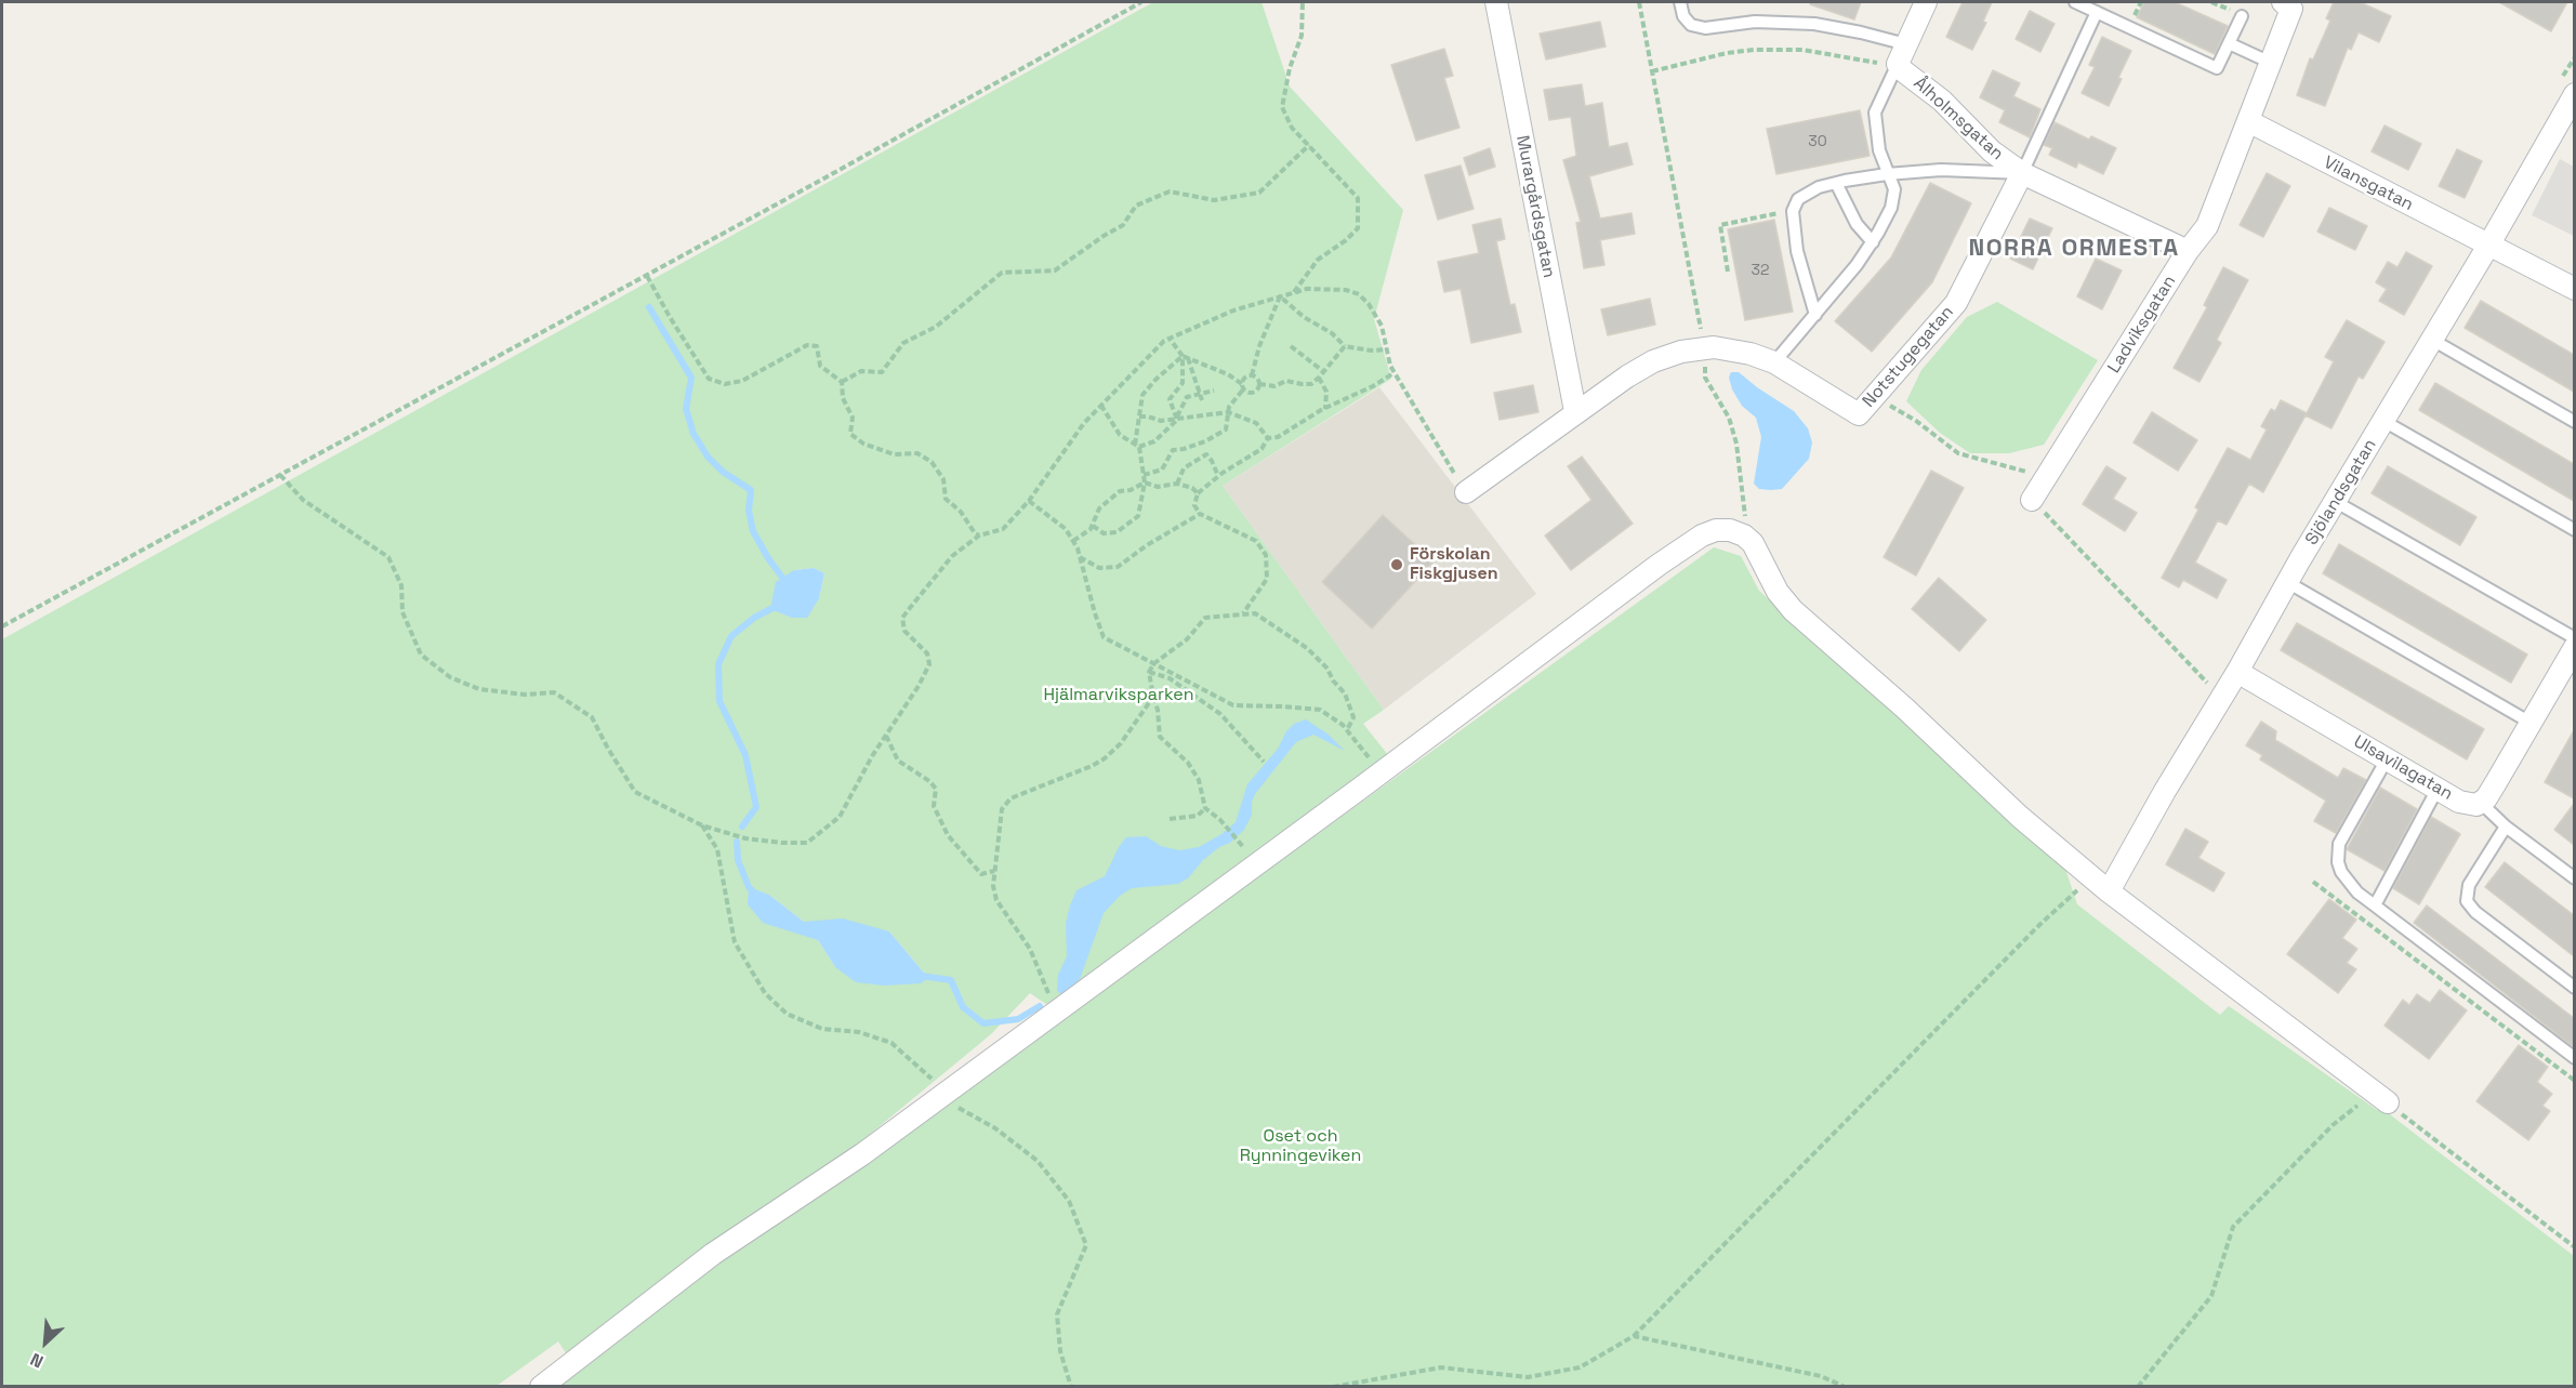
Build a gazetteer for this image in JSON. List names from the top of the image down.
{
  "streets": {
    "street": [
      "Ålholmsgatan",
      "Vilansgatan",
      "Murargårdsgatan",
      "Ladviksgatan",
      "Notstugegatan",
      "Sjölandsgatan",
      "Ulsavilagatan"
    ]
  },
  "crossings": [
    ["Ålholmsgatan", "Ladviksgatan"],
    ["Ålholmsgatan", "Notstugegatan"],
    ["Vilansgatan", "Ladviksgatan"],
    ["Vilansgatan", "Sjölandsgatan"],
    ["Murargårdsgatan", "Notstugegatan"],
    ["Sjölandsgatan", "Ulsavilagatan"]
  ],
  "districts": ["NORRA ORMESTA"],
  "parks": ["Hjälmarviksparken", "Oset och Rynningeviken"],
  "places": ["Förskolan Fiskgjusen"],
  "house_numbers": ["30", "32"],
  "north": "bottom left"
}
